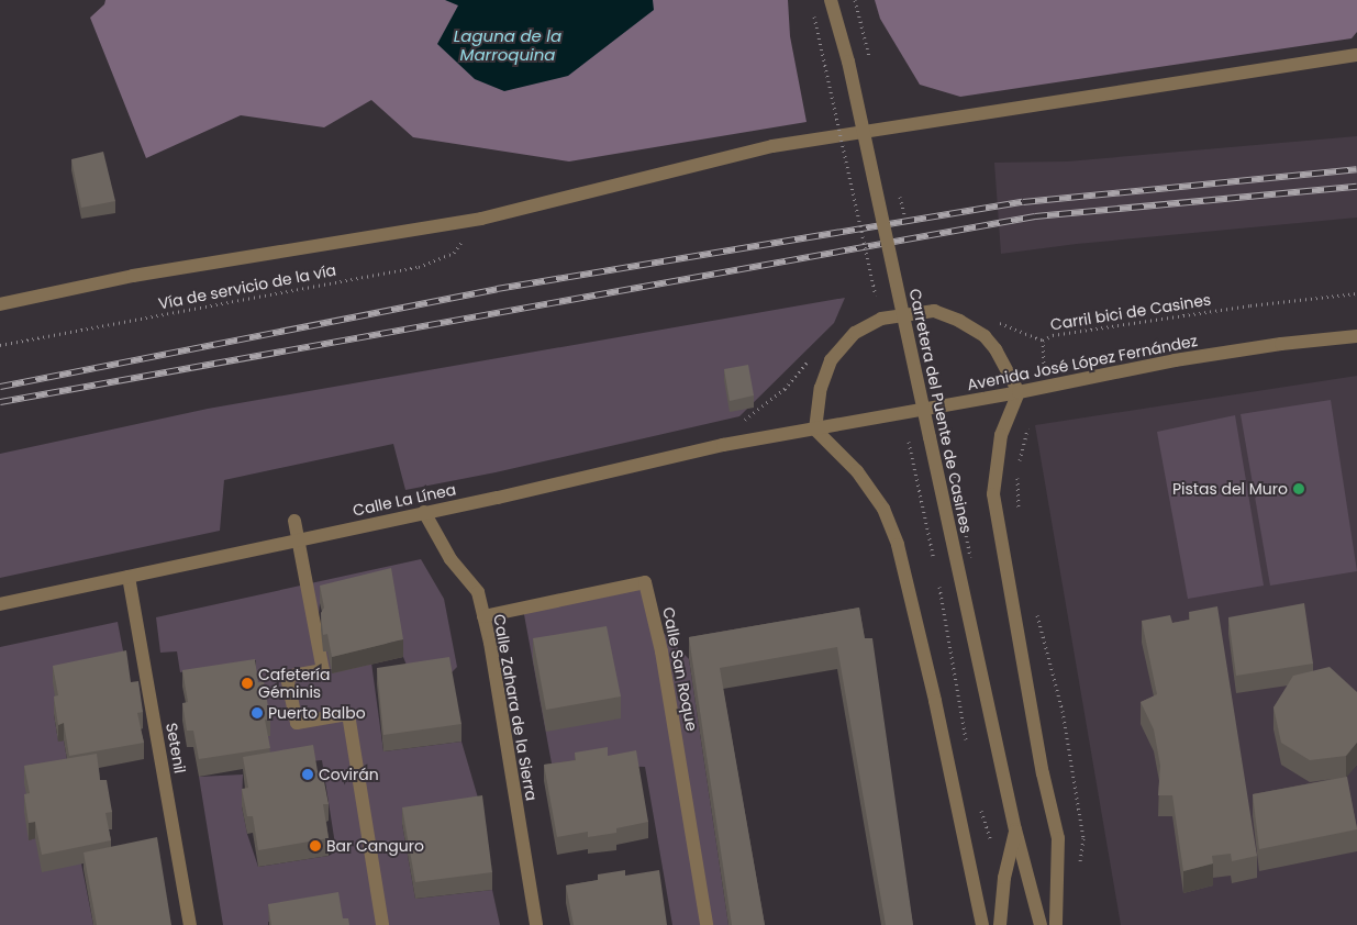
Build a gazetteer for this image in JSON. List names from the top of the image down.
{
  "streets": {
    "street": [
      "Avenida José López Fernández",
      "Carretera del Puente de Casines",
      "Calle La Línea",
      "Calle San Roque",
      "Calle Zahara de la Sierra",
      "Setenil"
    ],
    "path": ["Vía de servicio de la vía", "Carril bici de Casines"]
  },
  "crossings": [
    ["Carril bici de Casines", "Avenida José López Fernández"],
    ["Avenida José López Fernández", "Calle La Línea"],
    ["Calle La Línea", "Calle Zahara de la Sierra"],
    ["Calle La Línea", "Setenil"],
    ["Calle San Roque", "Calle Zahara de la Sierra"]
  ],
  "water": ["Laguna de la Marroquina"],
  "places": [
    "Pistas del Muro",
    "Cafetería Géminis",
    "Puerto Balbo",
    "Covirán",
    "Bar Canguro"
  ]
}
